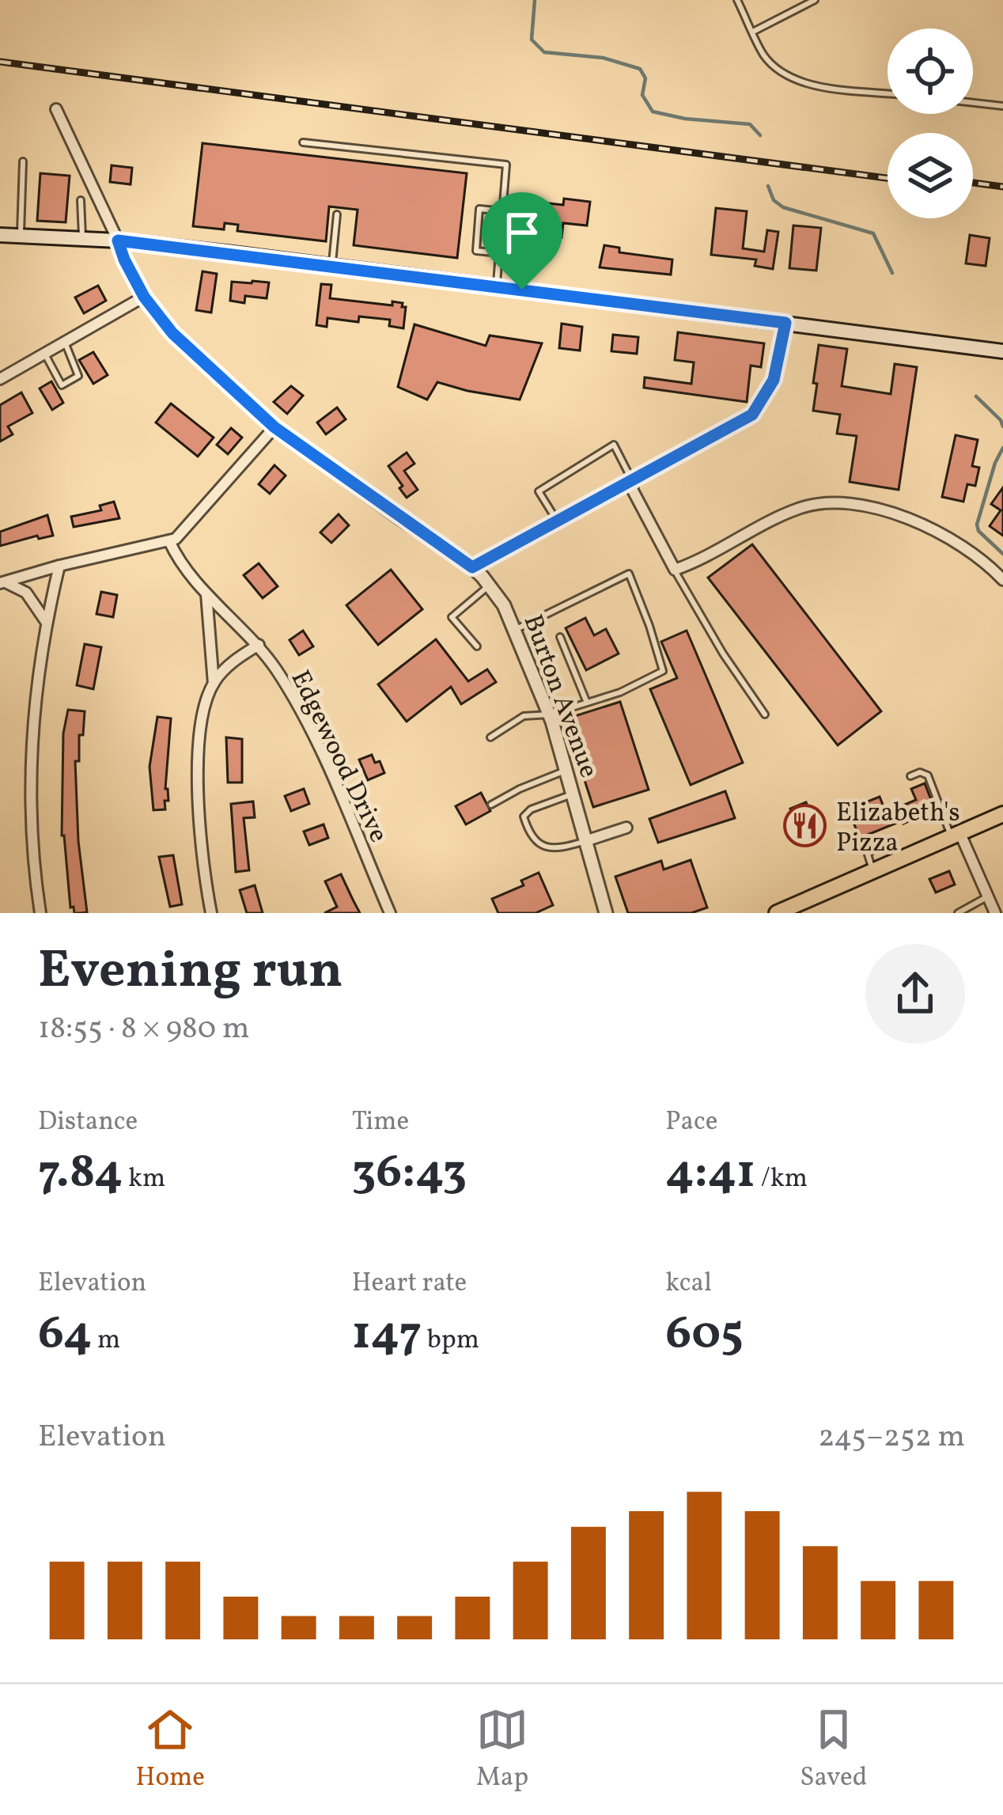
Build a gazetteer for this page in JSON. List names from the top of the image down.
{
  "streets": {
    "street": ["Burton Avenue", "Edgewood Drive"]
  },
  "places": {
    "restaurant": ["Elizabeth's Pizza"]
  },
  "page": {
    "heading": ["Evening run", "18:55 · 8 × 980 m"],
    "stats": [
      ["Distance", "7.84 km"],
      ["Time", "36:43"],
      ["Pace", "4:41 /km"],
      ["Elevation", "64 m"],
      ["Heart rate", "147 bpm"],
      ["kcal", "605"]
    ],
    "chart": ["Elevation", "245–252 m"],
    "tabs": ["Home", "Map", "Saved"]
  }
}
